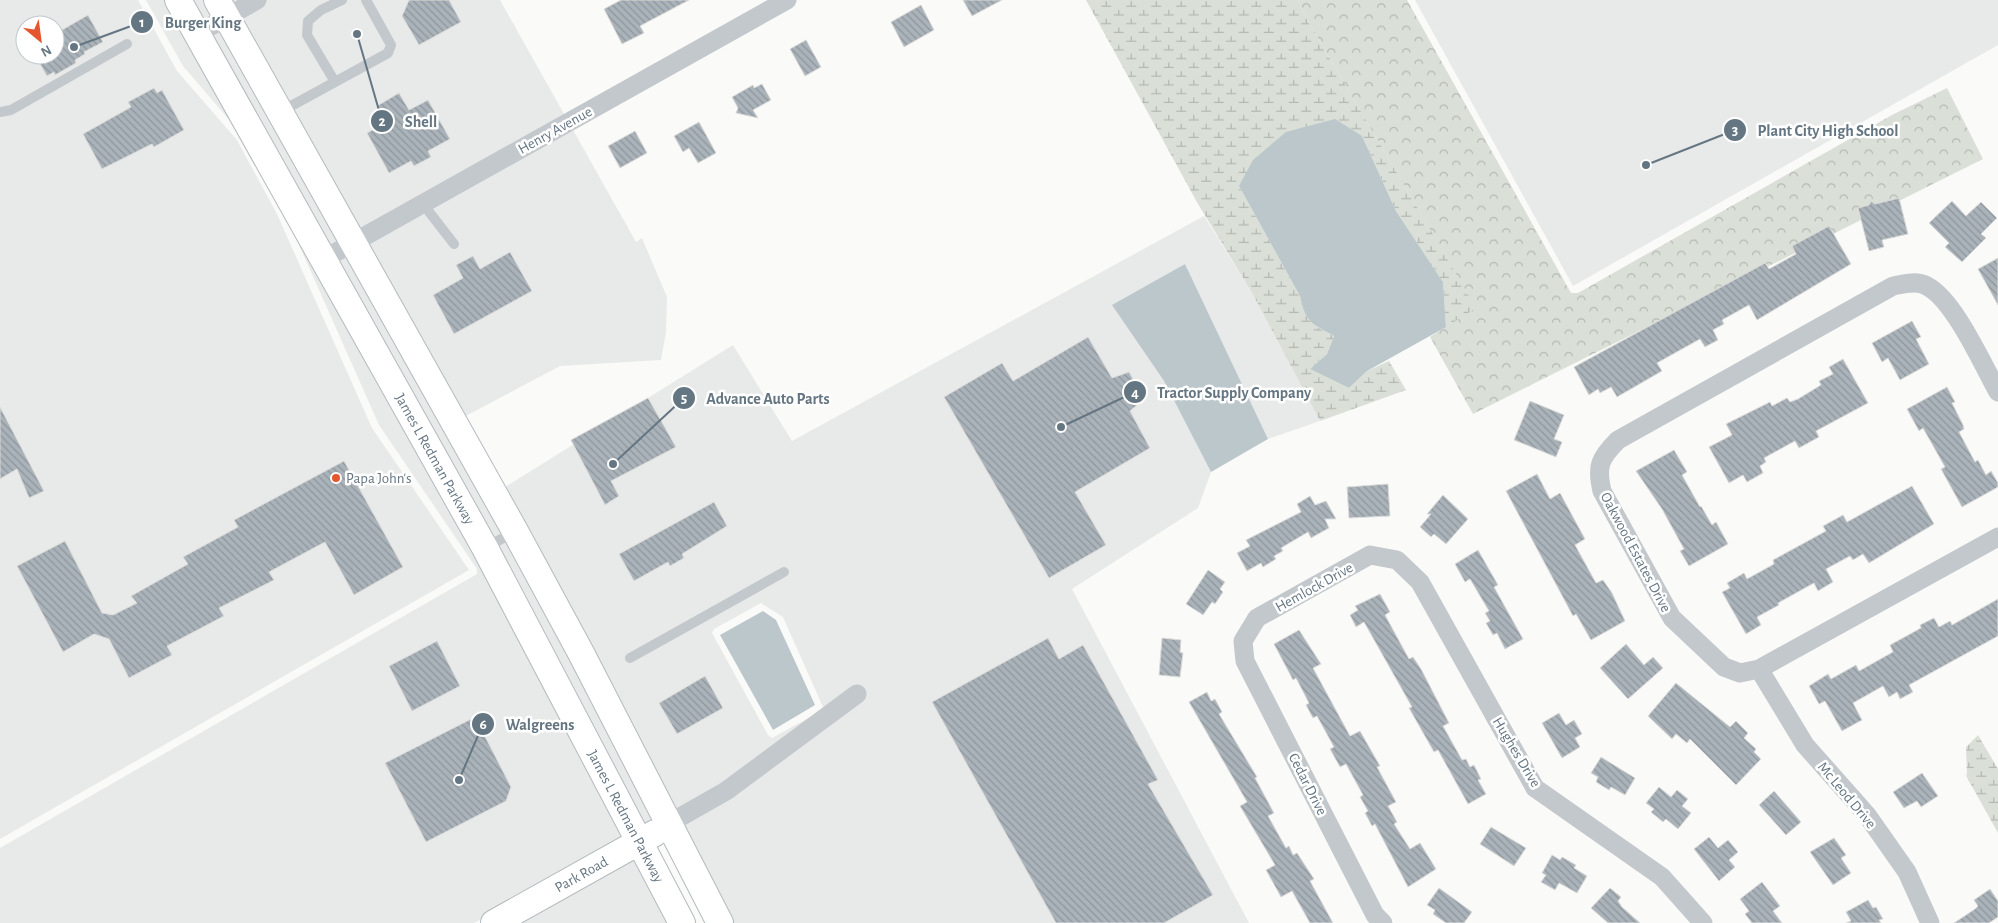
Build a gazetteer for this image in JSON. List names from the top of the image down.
{
  "streets": {
    "main road": ["James L Redman Parkway", "Park Road"],
    "street": [
      "Henry Avenue",
      "Oakwood Estates Drive",
      "Hemlock Drive",
      "Hughes Drive",
      "Cedar Drive",
      "Mc Leod Drive"
    ]
  },
  "crossings": [
    ["Henry Avenue", "James L Redman Parkway"],
    ["James L Redman Parkway", "Park Road"],
    ["Oakwood Estates Drive", "Mc Leod Drive"],
    ["Hemlock Drive", "Hughes Drive"],
    ["Hemlock Drive", "Cedar Drive"]
  ],
  "places": [
    "Shell",
    "Burger King",
    "Plant City High School",
    "Tractor Supply Company",
    "Advance Auto Parts",
    "Papa John's",
    "Walgreens"
  ],
  "north": "bottom right"
}
